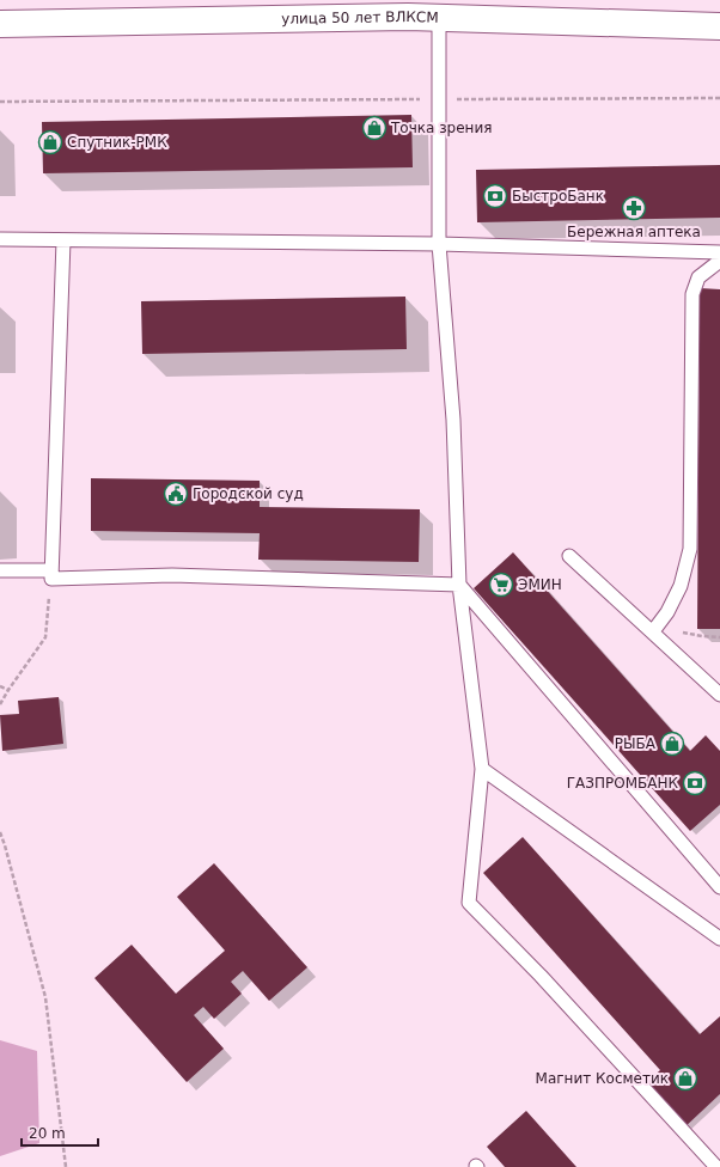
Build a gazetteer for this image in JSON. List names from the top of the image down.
{
  "streets": {
    "street": ["улица 50 лет ВЛКСМ"]
  },
  "places": {
    "shop": [
      "Точка зрения",
      "Спутник-РМК",
      "РЫБА",
      "Магнит Косметик"
    ],
    "bank": ["БыстроБанк", "ГАЗПРОМБАНК"],
    "pharmacy": ["Бережная аптека"],
    "public building": ["Городской суд"],
    "supermarket": ["ЭМИН"]
  },
  "scale_bar": "20 m"
}
